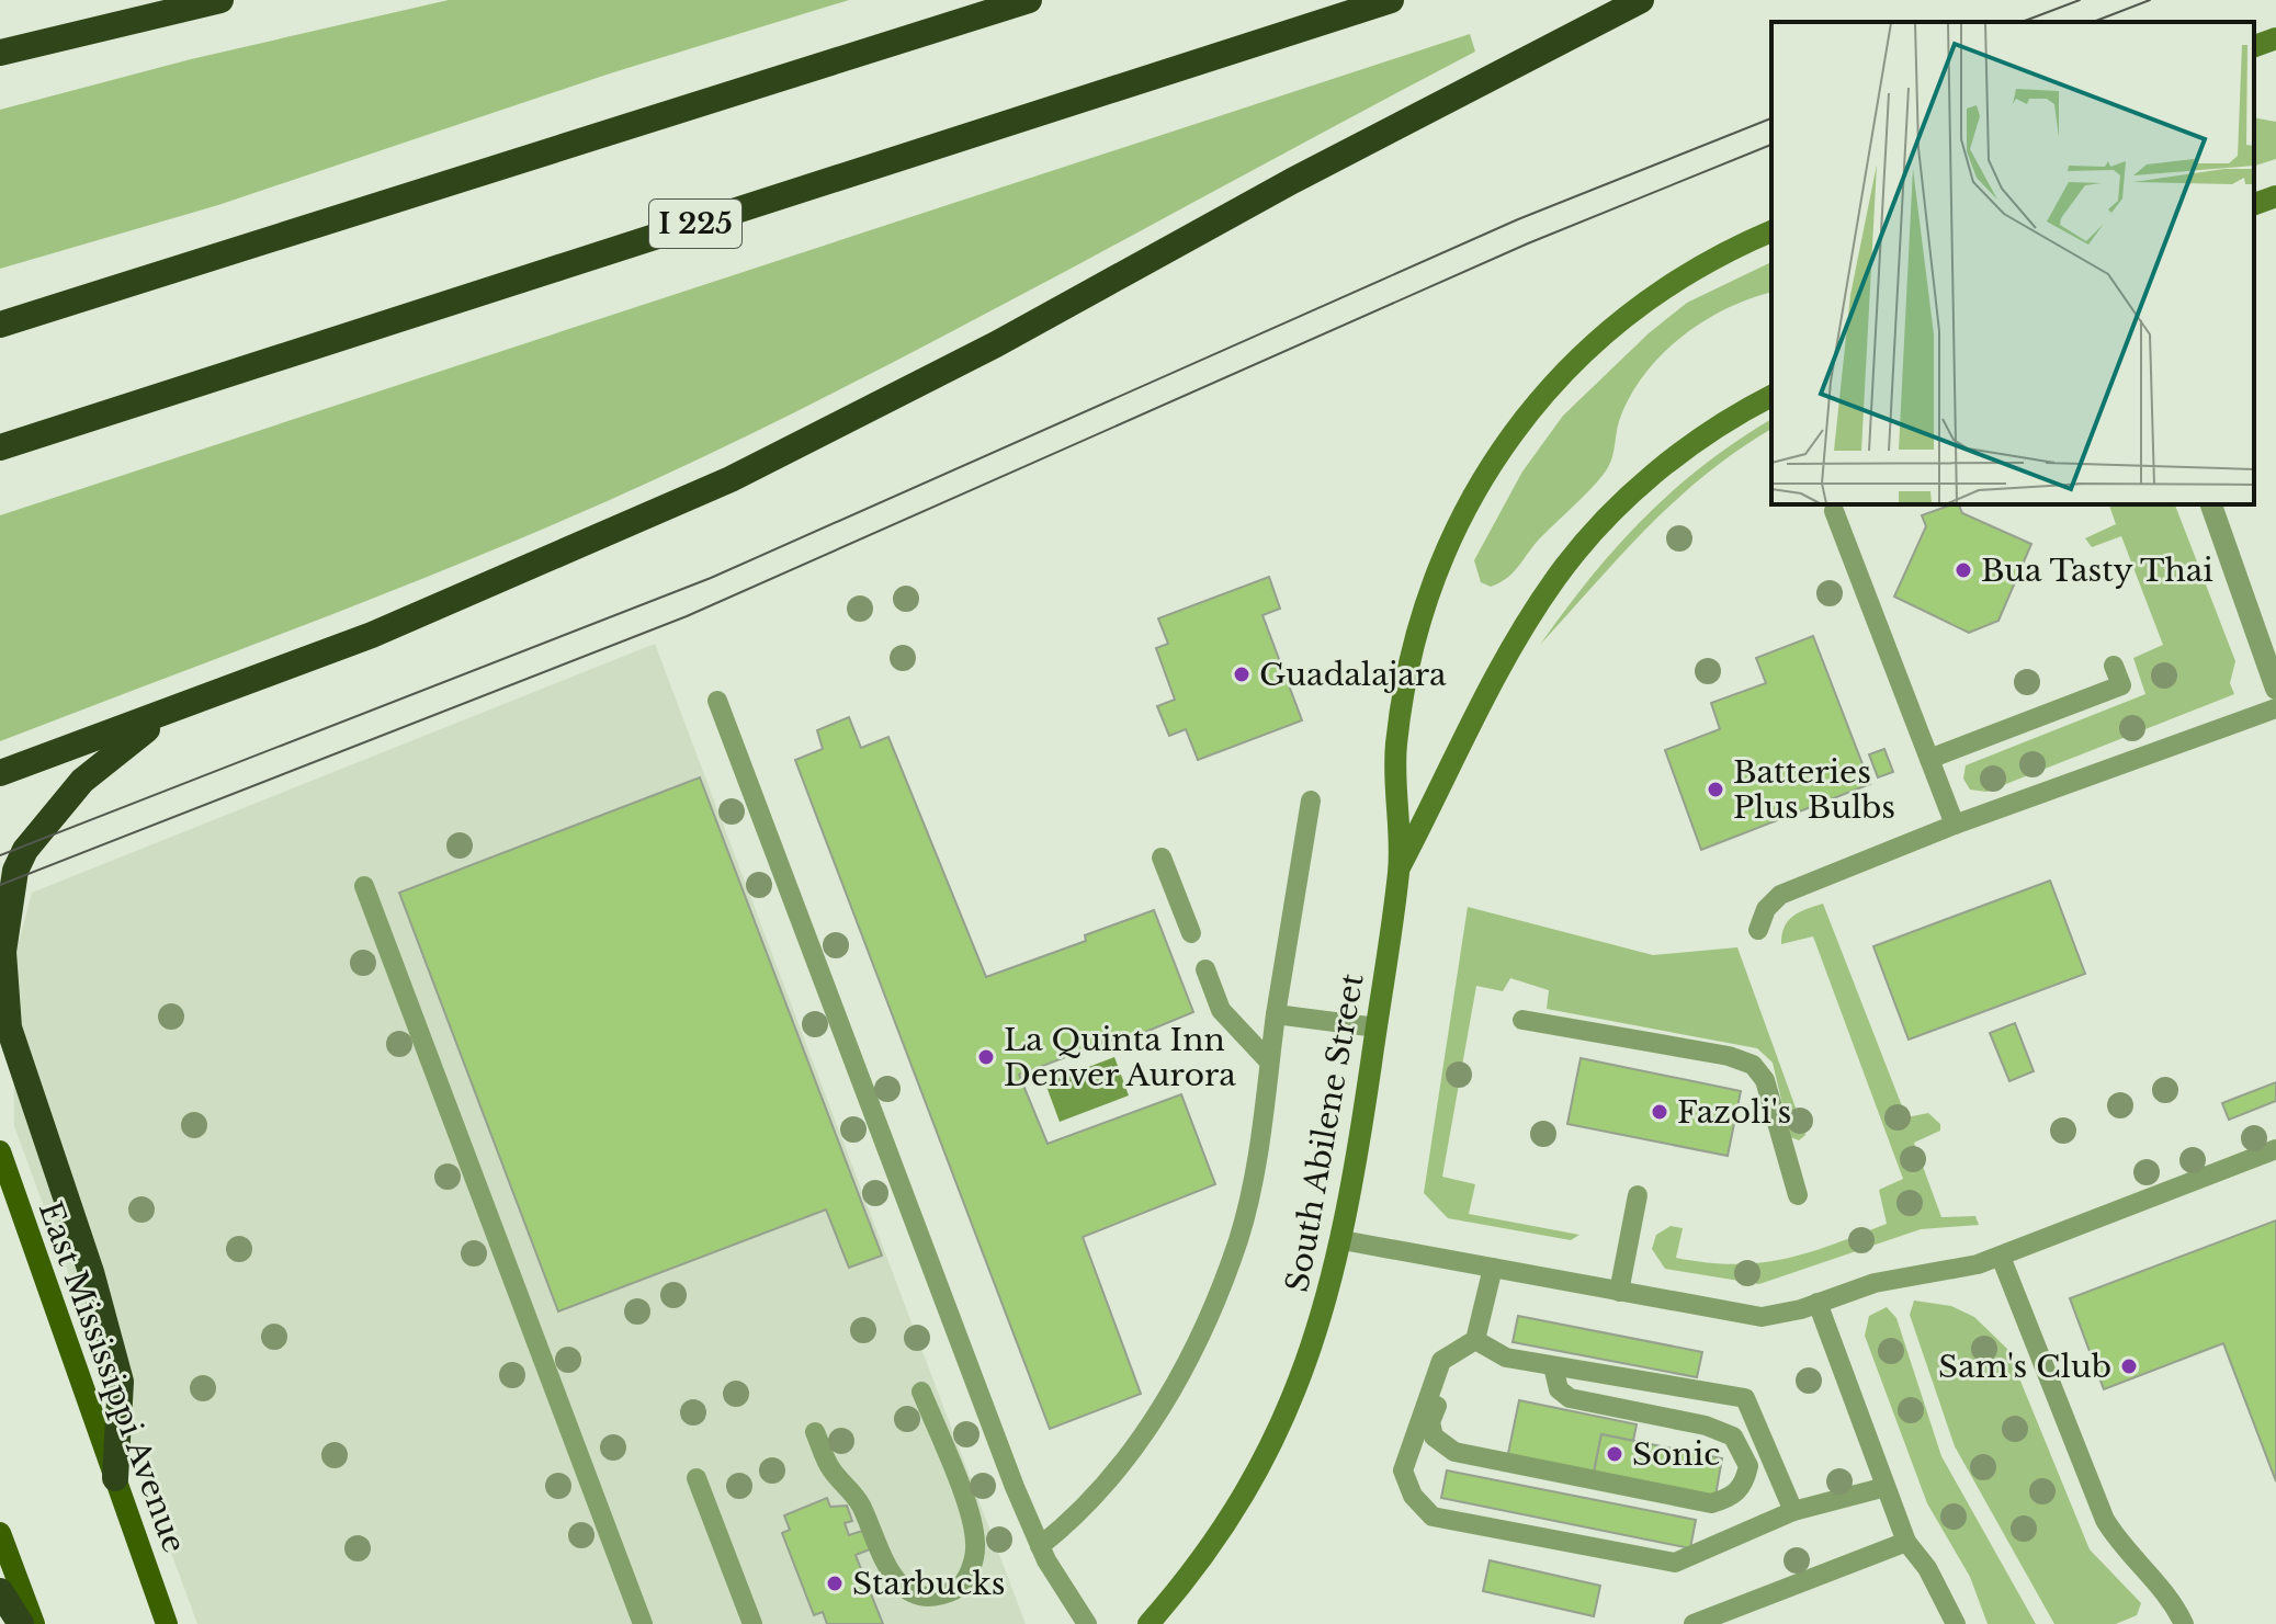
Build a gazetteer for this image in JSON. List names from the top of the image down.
{
  "streets": {
    "highway": ["I 225"],
    "main road": ["South Abilene Street", "East Mississippi Avenue"]
  },
  "places": [
    "Bua Tasty Thai",
    "Guadalajara",
    "Batteries Plus Bulbs",
    "La Quinta Inn Denver Aurora",
    "Fazoli's",
    "Sam's Club",
    "Sonic",
    "Starbucks"
  ]
}
